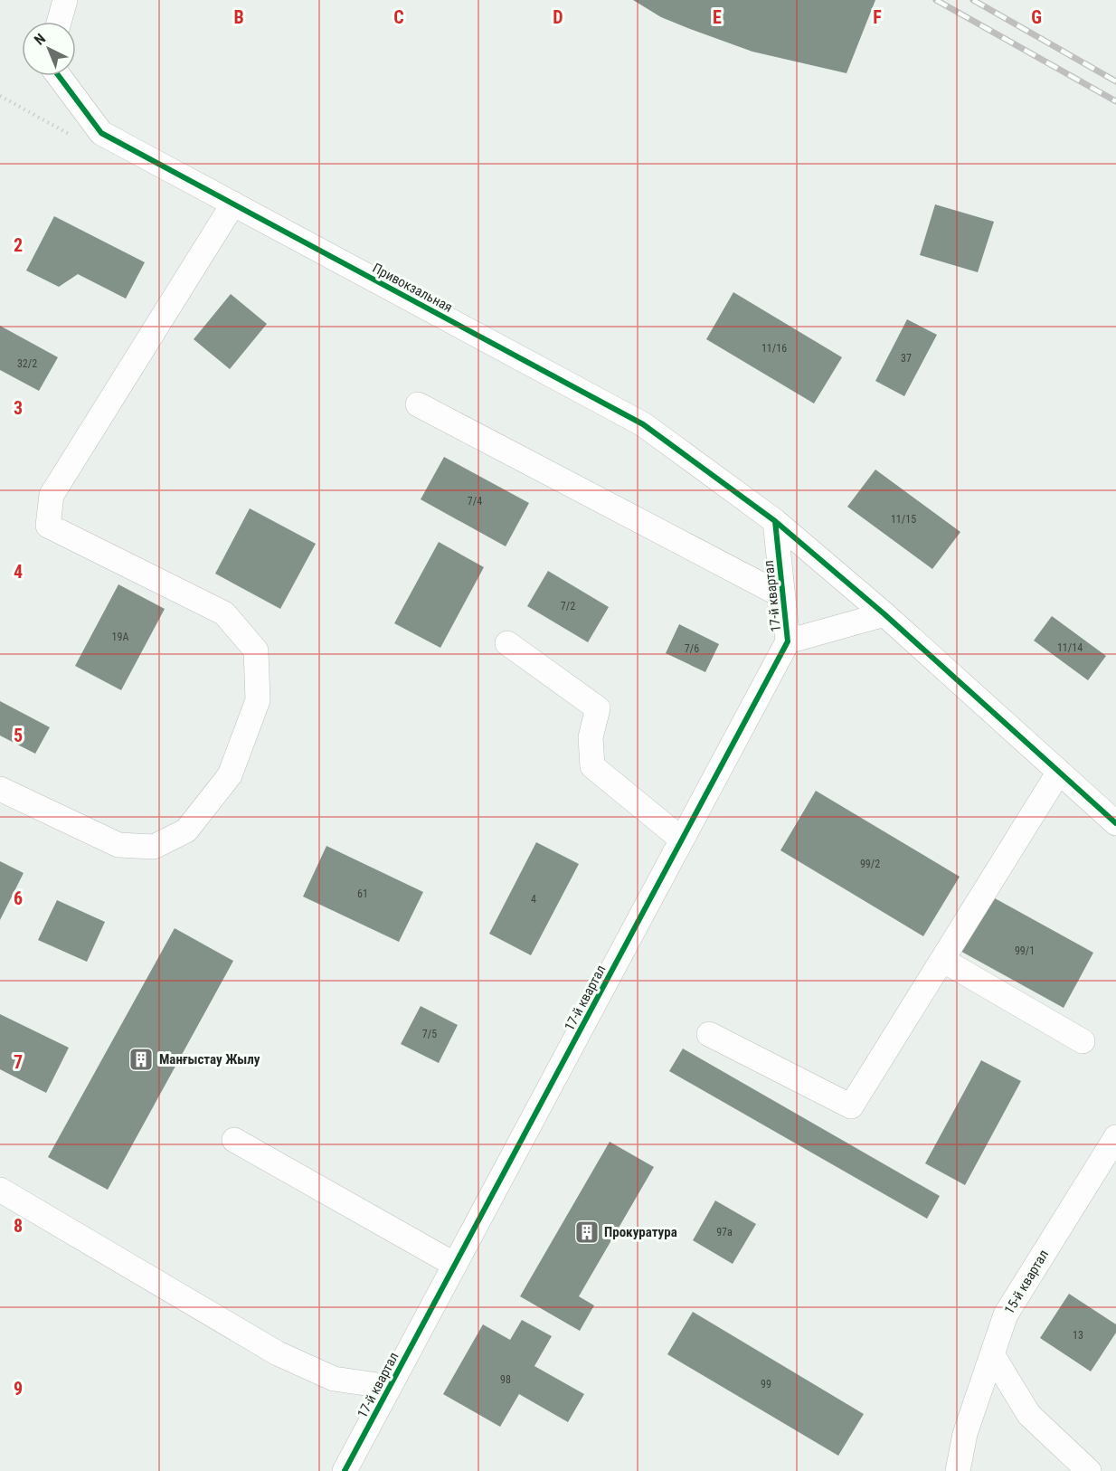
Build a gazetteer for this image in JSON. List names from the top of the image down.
{
  "streets": {
    "street": ["Привокзальная", "17-й квартал", "15-й квартал"]
  },
  "crossings": [
    ["Привокзальная", "17-й квартал"]
  ],
  "places": {
    "building": ["Манғыстау Жылу", "Прокуратура"]
  },
  "house_numbers": [
    "11/16",
    "37",
    "32/2",
    "7/4",
    "11/15",
    "7/2",
    "19А",
    "11/14",
    "7/6",
    "99/2",
    "61",
    "4",
    "99/1",
    "7/5",
    "97а",
    "13",
    "98",
    "99"
  ],
  "north": "top left",
  "grid": {
    "columns": [
      "B",
      "C",
      "D",
      "E",
      "F",
      "G"
    ],
    "rows": [
      "2",
      "3",
      "4",
      "5",
      "6",
      "7",
      "8",
      "9"
    ]
  }
}
